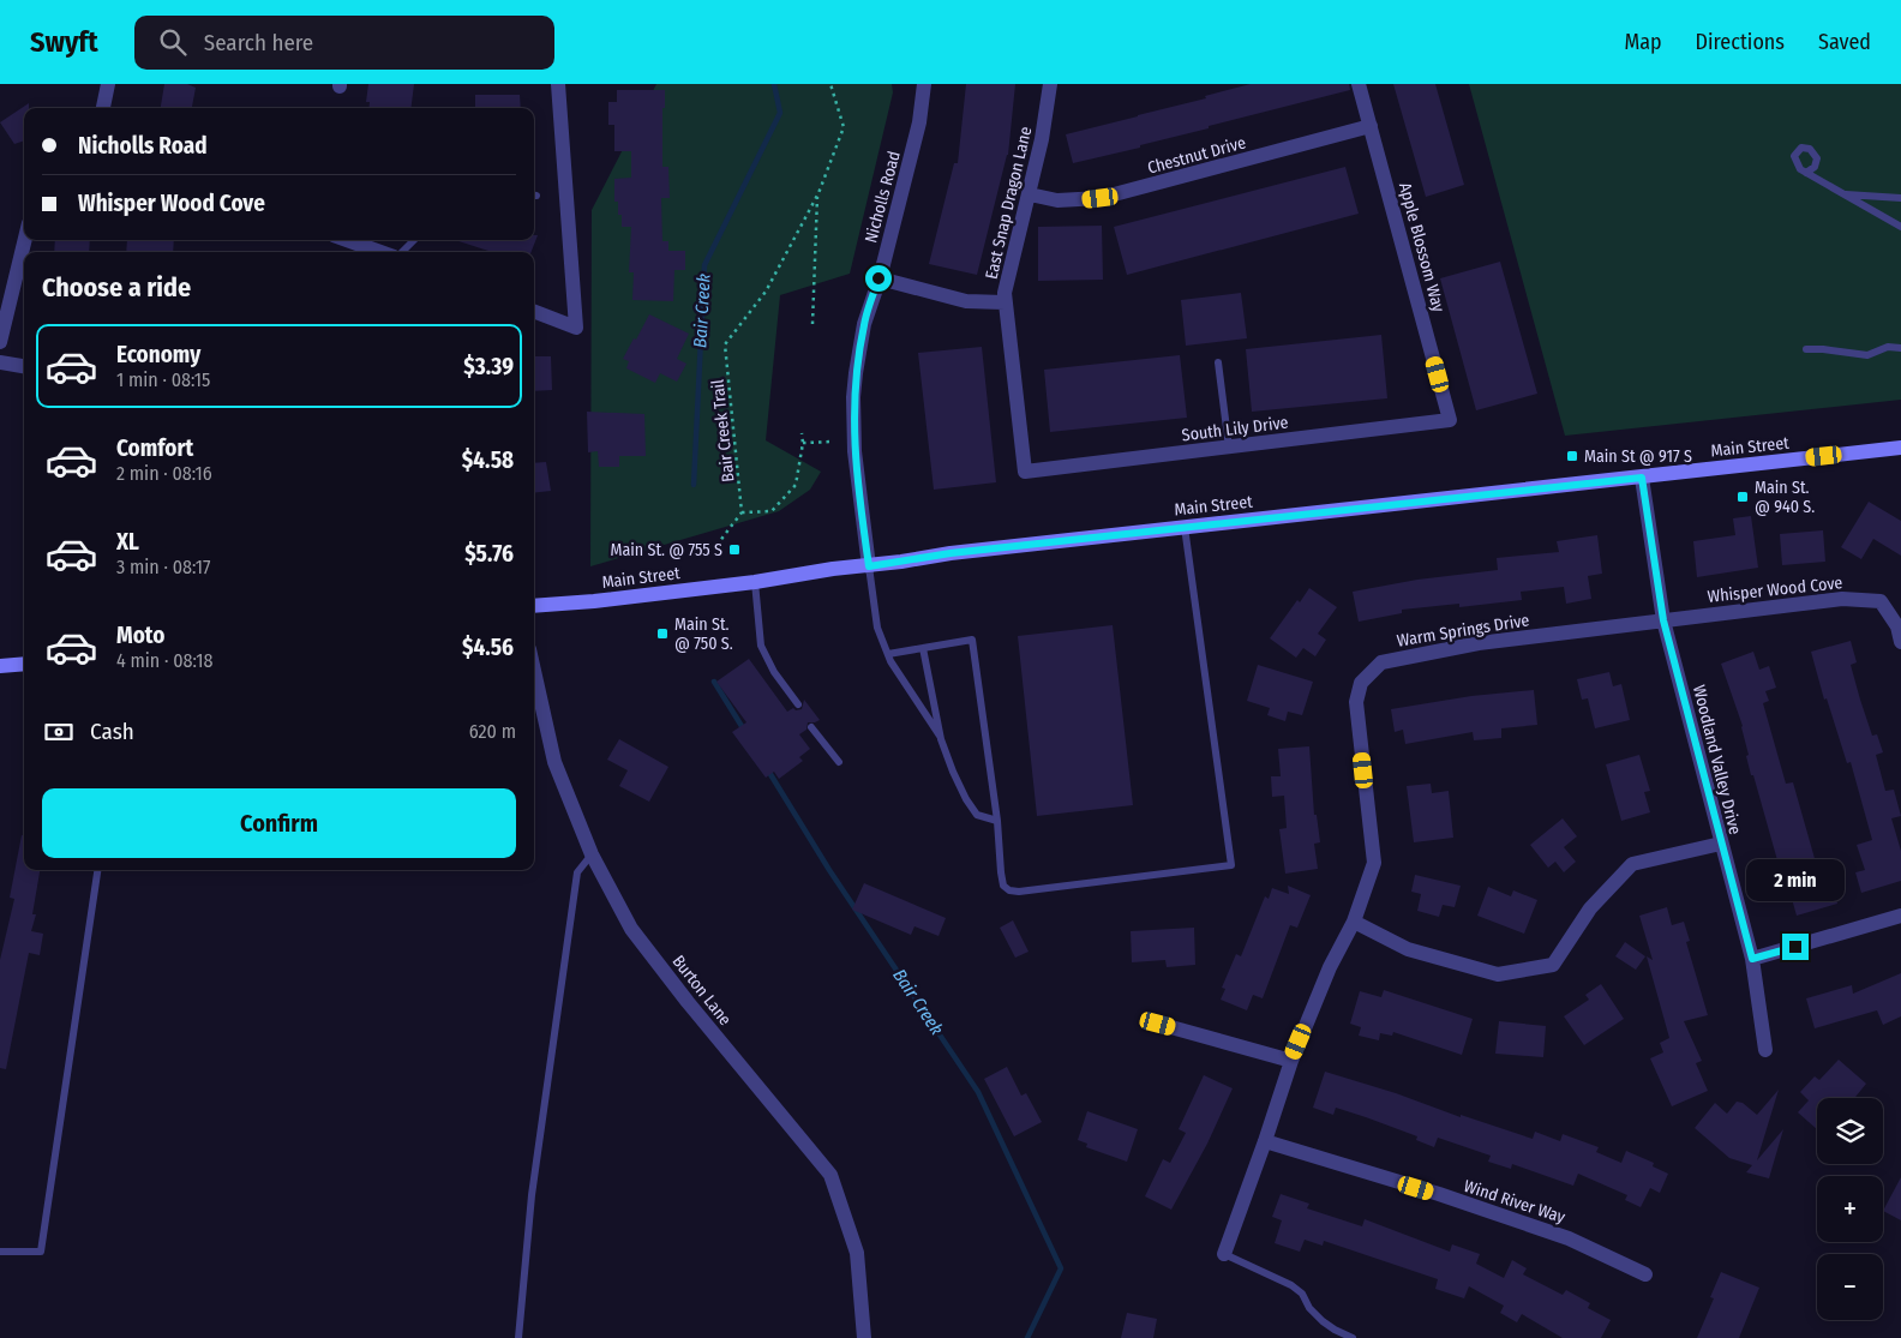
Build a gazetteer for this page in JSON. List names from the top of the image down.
{
  "streets": {
    "main road": ["Main Street"],
    "street": [
      "Chestnut Drive",
      "Nicholls Road",
      "East Snap Dragon Lane",
      "Apple Blossom Way",
      "South Lily Drive",
      "Whisper Wood Cove",
      "Warm Springs Drive",
      "Woodland Valley Drive",
      "Burton Lane",
      "Wind River Way"
    ],
    "path": ["Bair Creek Trail"]
  },
  "crossings": [
    ["Chestnut Drive", "East Snap Dragon Lane"],
    ["Chestnut Drive", "Apple Blossom Way"],
    ["Nicholls Road", "Main Street"],
    ["East Snap Dragon Lane", "South Lily Drive"],
    ["Apple Blossom Way", "South Lily Drive"],
    ["Main Street", "Woodland Valley Drive"],
    ["Whisper Wood Cove", "Warm Springs Drive"],
    ["Whisper Wood Cove", "Woodland Valley Drive"],
    ["Warm Springs Drive", "Woodland Valley Drive"],
    ["Warm Springs Drive", "Wind River Way"]
  ],
  "water": ["Bair Creek"],
  "places": {
    "transit": [
      "Main St @ 917 S",
      "Main St. @ 940 S.",
      "Main St. @ 755 S",
      "Main St. @ 750 S."
    ]
  },
  "page": {
    "header": "Swyft",
    "search": "Search here",
    "nav": ["Map", "Directions", "Saved"],
    "banner": ["Nicholls Road", "Whisper Wood Cove"],
    "heading": "Choose a ride",
    "list": [
      {
        "name": "Economy",
        "note": "1 min · 08:15",
        "value": "$3.39"
      },
      {
        "name": "Comfort",
        "note": "2 min · 08:16",
        "value": "$4.58"
      },
      {
        "name": "XL",
        "note": "3 min · 08:17",
        "value": "$5.76"
      },
      {
        "name": "Moto",
        "note": "4 min · 08:18",
        "value": "$4.56"
      }
    ],
    "pay": ["Cash", "620 m"],
    "buttons": "Confirm",
    "bubble": "2 min",
    "map_buttons": ["+", "−"]
  }
}
